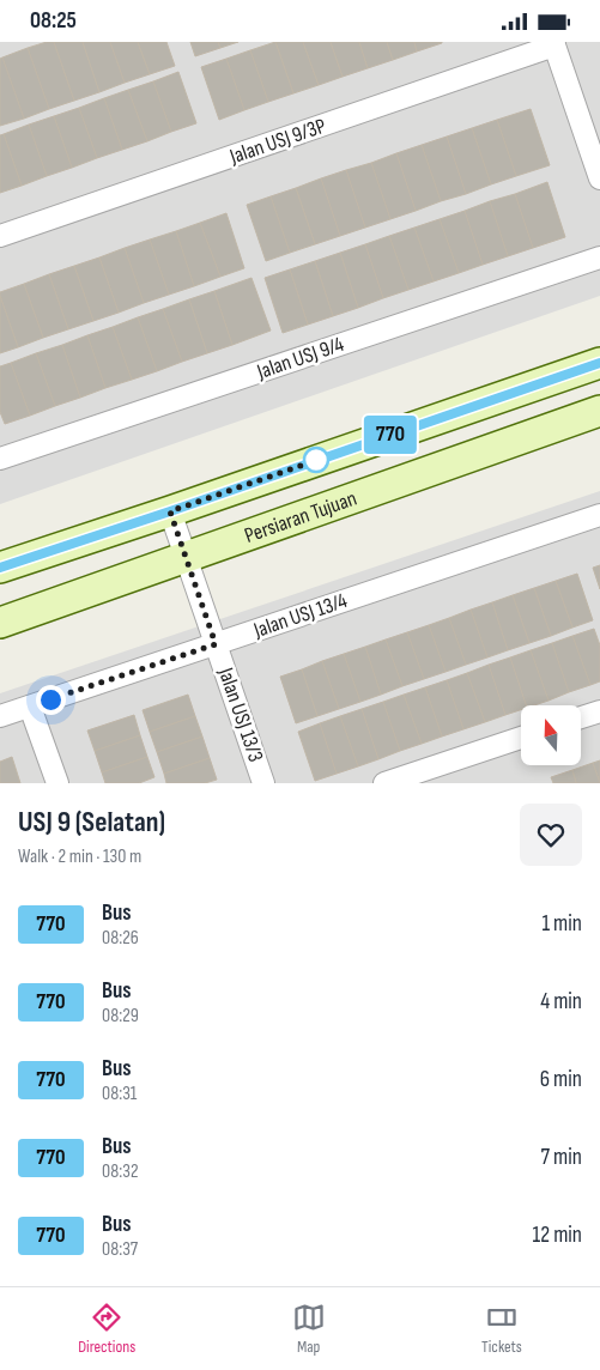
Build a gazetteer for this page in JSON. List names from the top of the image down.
{
  "streets": {
    "main road": ["Persiaran Tujuan"],
    "street": [
      "Jalan USJ 9/3P",
      "Jalan USJ 9/4",
      "Jalan USJ 13/4",
      "Jalan USJ 13/3"
    ]
  },
  "crossings": [
    ["Persiaran Tujuan", "Jalan USJ 13/3"],
    ["Jalan USJ 13/4", "Jalan USJ 13/3"]
  ],
  "lines": ["bus line 770"],
  "north": "top",
  "page": {
    "status": "08:25",
    "on_map": "770",
    "heading": ["USJ 9 (Selatan)", "Walk · 2 min · 130 m"],
    "list": [
      {
        "mark": "770",
        "name": "Bus",
        "note": "08:26",
        "value": "1 min"
      },
      {
        "mark": "770",
        "name": "Bus",
        "note": "08:29",
        "value": "4 min"
      },
      {
        "mark": "770",
        "name": "Bus",
        "note": "08:31",
        "value": "6 min"
      },
      {
        "mark": "770",
        "name": "Bus",
        "note": "08:32",
        "value": "7 min"
      },
      {
        "mark": "770",
        "name": "Bus",
        "note": "08:37",
        "value": "12 min"
      }
    ],
    "tabs": ["Directions", "Map", "Tickets"]
  }
}
